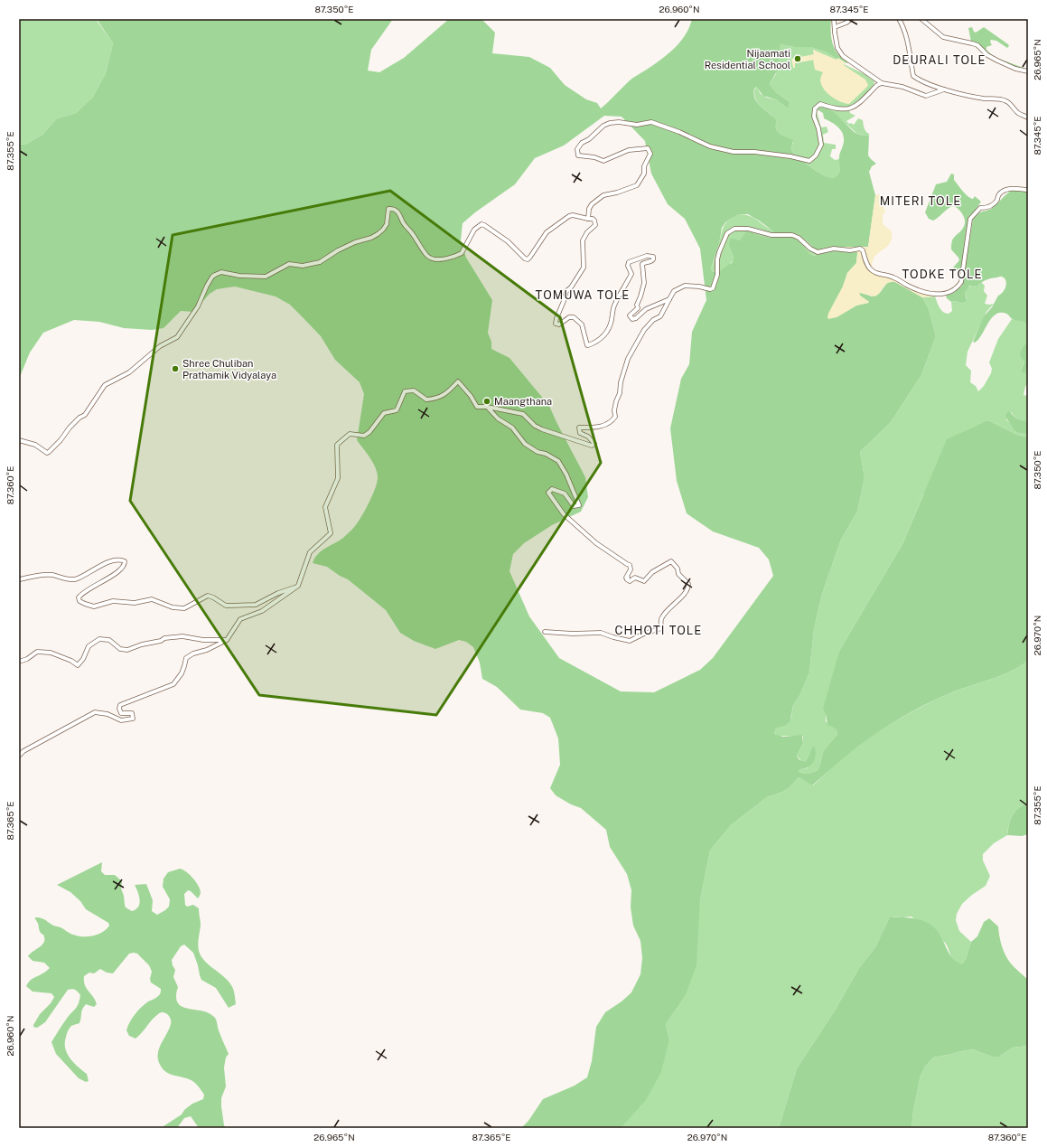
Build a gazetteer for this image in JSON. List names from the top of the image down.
{
  "districts": [
    "DEURALI TOLE",
    "MITERI TOLE",
    "TODKE TOLE",
    "TOMUWA TOLE",
    "CHHOTI TOLE"
  ],
  "places": ["Nijaamati Residential School", "Shree Chuliban Prathamik Vidyalaya", "Maangthana"],
  "coordinates": [
    "87.350°E",
    "26.960°N",
    "87.345°E",
    "26.965°N",
    "87.355°E",
    "87.360°E",
    "26.970°N",
    "87.365°E"
  ]
}
